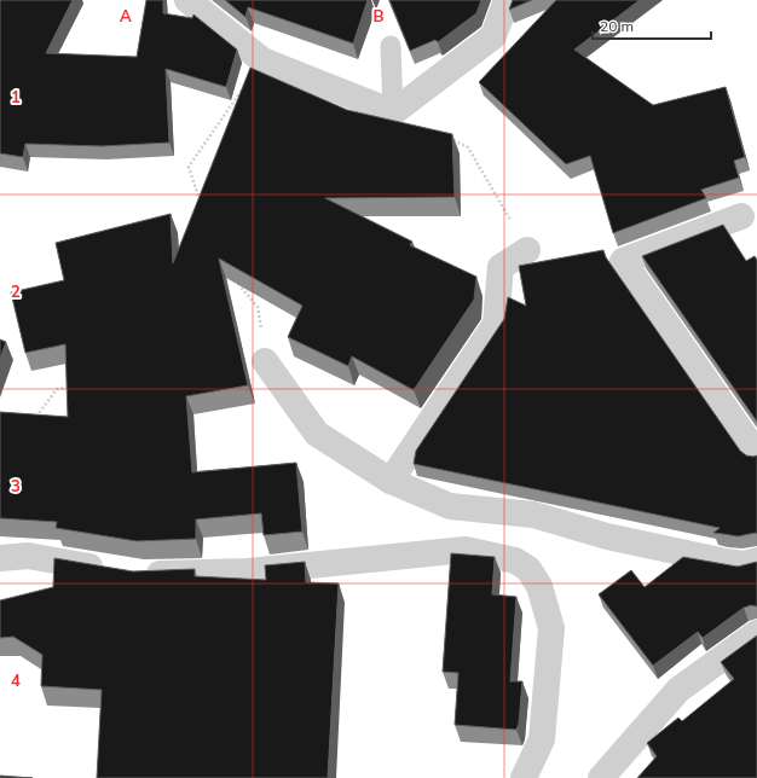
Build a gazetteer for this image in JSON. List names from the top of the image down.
{
  "scale_bar": "20 m",
  "grid": {
    "columns": ["A", "B"],
    "rows": [
      "1",
      "2",
      "3",
      "4"
    ]
  }
}
